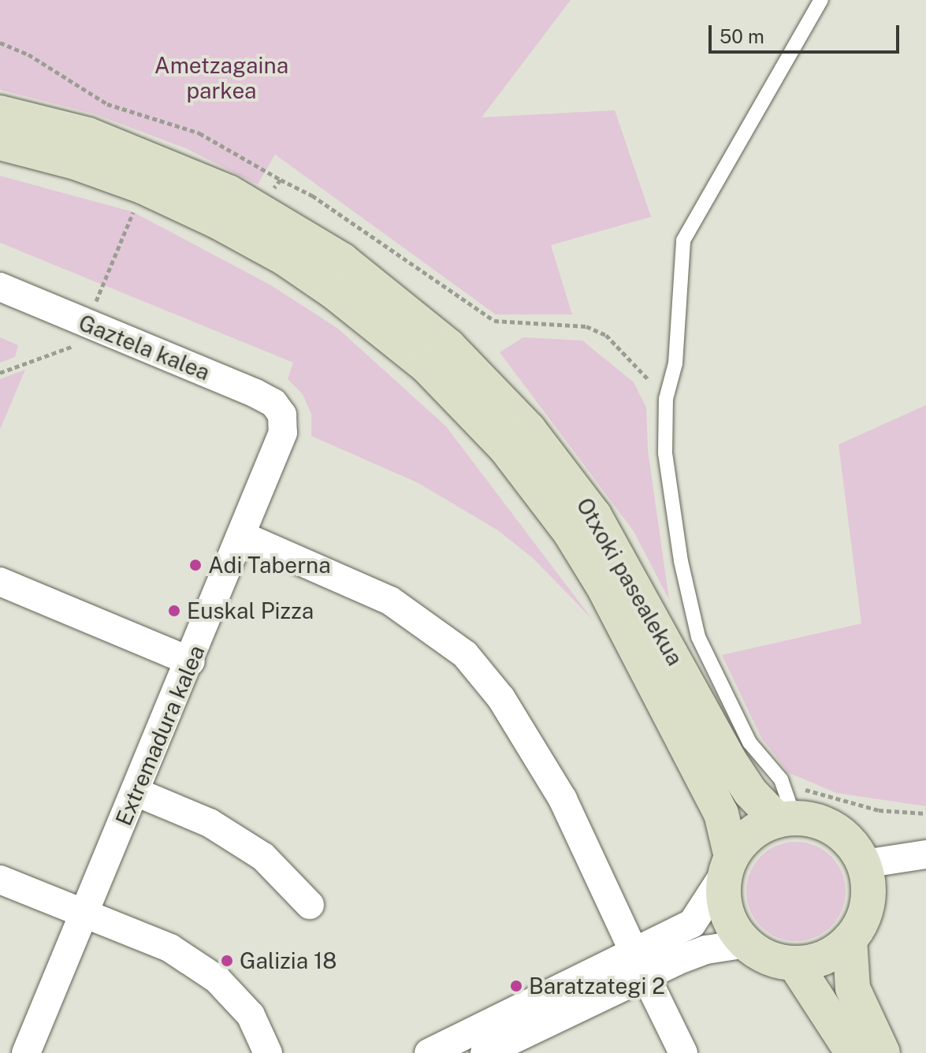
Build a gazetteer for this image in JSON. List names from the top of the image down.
{
  "streets": {
    "main road": ["Otxoki pasealekua"],
    "street": ["Gaztela kalea", "Extremadura kalea"]
  },
  "crossings": [
    ["Gaztela kalea", "Extremadura kalea"]
  ],
  "parks": ["Ametzagaina parkea"],
  "places": [
    "Adi Taberna",
    "Euskal Pizza",
    "Galizia 18",
    "Baratzategi 2"
  ],
  "scale_bar": "50 m"
}
